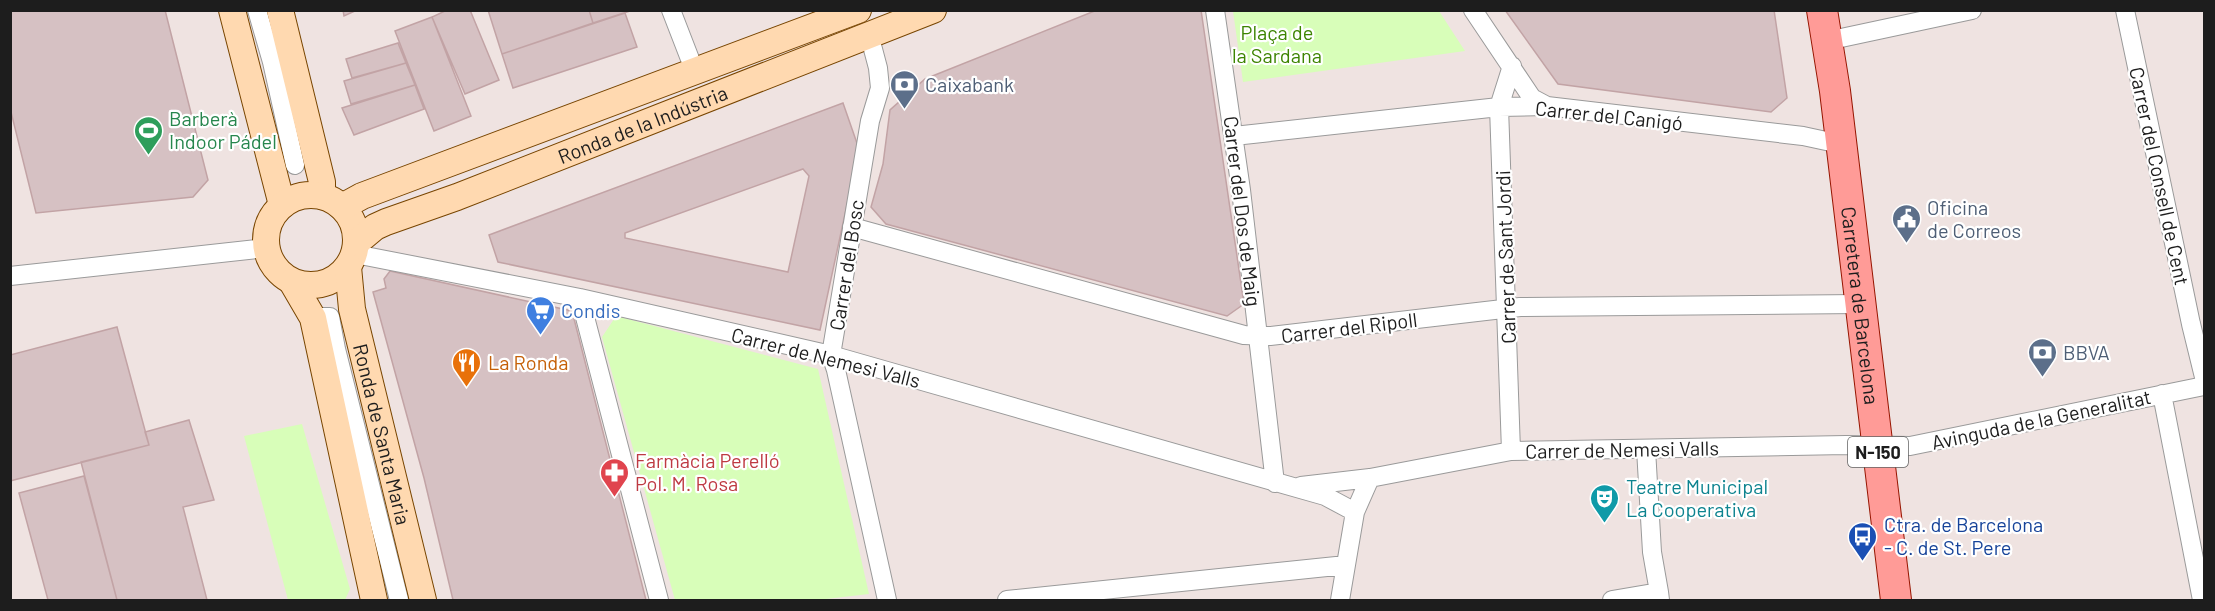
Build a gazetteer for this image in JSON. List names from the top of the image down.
{
  "streets": {
    "main road": ["Carretera de Barcelona", "N-150"],
    "street": [
      "Carrer del Canigó",
      "Ronda de la Indústria",
      "Carrer del Consell de Cent",
      "Carrer del Dos de Maig",
      "Carrer de Sant Jordi",
      "Carrer del Bosc",
      "Carrer del Ripoll",
      "Carrer de Nemesi Valls",
      "Avinguda de la Generalitat",
      "Ronda de Santa Maria"
    ]
  },
  "crossings": [
    ["Carrer del Canigó", "Carrer del Dos de Maig"],
    ["Carrer del Canigó", "Carrer de Sant Jordi"],
    ["Carrer del Canigó", "Carretera de Barcelona"],
    ["Ronda de la Indústria", "Carrer del Bosc"],
    ["Ronda de la Indústria", "Carrer de Nemesi Valls"],
    ["Ronda de la Indústria", "Ronda de Santa Maria"],
    ["Carrer del Dos de Maig", "Carrer del Ripoll"],
    ["Carrer del Dos de Maig", "Carrer de Nemesi Valls"],
    ["Carrer de Sant Jordi", "Carrer del Ripoll"],
    ["Carrer de Sant Jordi", "Carrer de Nemesi Valls"],
    ["Carrer del Bosc", "Carrer del Ripoll"],
    ["Carrer del Bosc", "Carrer de Nemesi Valls"],
    ["Carretera de Barcelona", "Carrer del Ripoll"],
    ["Carretera de Barcelona", "Carrer de Nemesi Valls"],
    ["Carretera de Barcelona", "Avinguda de la Generalitat"],
    ["Carrer de Nemesi Valls", "Avinguda de la Generalitat"],
    ["Carrer de Nemesi Valls", "Ronda de Santa Maria"]
  ],
  "parks": ["Plaça de la Sardana"],
  "places": {
    "bank": ["Caixabank", "BBVA"],
    "sports": ["Barberà Indoor Pádel"],
    "public building": ["Oficina de Correos"],
    "supermarket": ["Condis"],
    "restaurant": ["La Ronda"],
    "pharmacy": ["Farmàcia Perelló Pol. M. Rosa"],
    "theatre": ["Teatre Municipal La Cooperativa"],
    "bus stop": ["Ctra. de Barcelona - C. de St. Pere"]
  }
}
